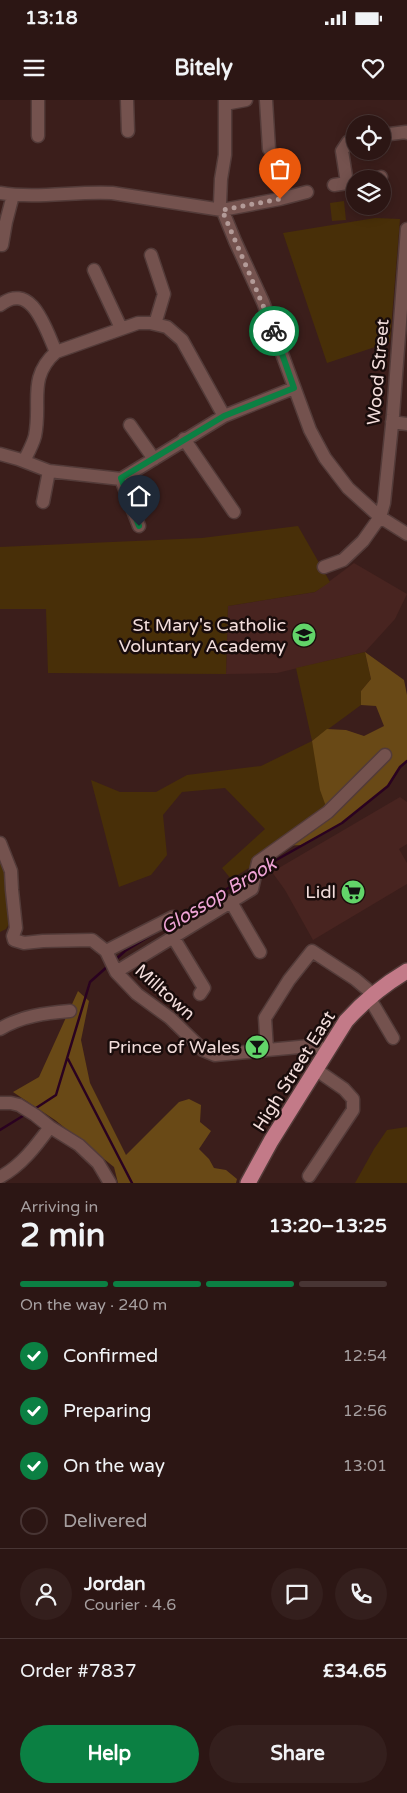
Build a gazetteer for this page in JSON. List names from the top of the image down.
{
  "streets": {
    "main road": ["High Street East"],
    "street": ["Wood Street", "Milltown"]
  },
  "crossings": [
    ["Milltown", "High Street East"]
  ],
  "water": ["Glossop Brook"],
  "places": {
    "school or university": ["St Mary's Catholic Voluntary Academy"],
    "supermarket": ["Lidl"],
    "bar": ["Prince of Wales"]
  },
  "page": {
    "status": "13:18",
    "header": "Bitely",
    "heading": ["2 min", "Arriving in", "13:20–13:25"],
    "panel": [
      "Jordan",
      "Courier · 4.6",
      "Order #7837",
      "£34.65"
    ],
    "bar": "On the way · 240 m",
    "list": [
      ["Confirmed", "12:54"],
      ["Preparing", "12:56"],
      ["On the way", "13:01"],
      "Delivered"
    ],
    "buttons": ["Help", "Share"]
  }
}
